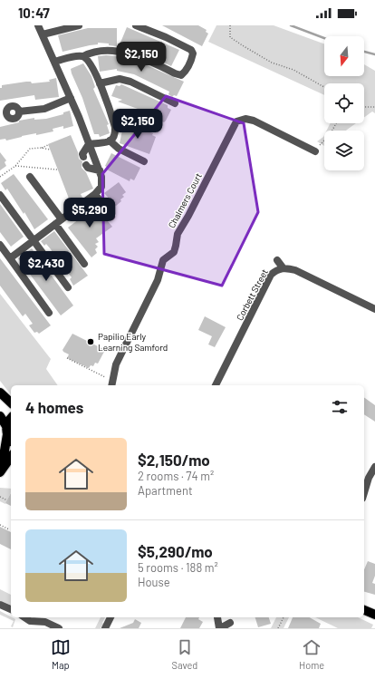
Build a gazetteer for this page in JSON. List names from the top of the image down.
{
  "streets": {
    "street": ["Chalmers Court", "Corbett Street"]
  },
  "places": ["Papilio Early Learning Samford"],
  "north": "bottom",
  "page": {
    "status": "10:47",
    "price": [
      "$2,150",
      "$2,150",
      "$5,290",
      "$2,430"
    ],
    "heading": "4 homes",
    "list": [
      {
        "name": "$2,150/mo",
        "note": "2 rooms · 74 m² · Apartment"
      },
      {
        "name": "$5,290/mo",
        "note": "5 rooms · 188 m² · House"
      }
    ],
    "tabs": ["Map", "Saved", "Home"]
  }
}
